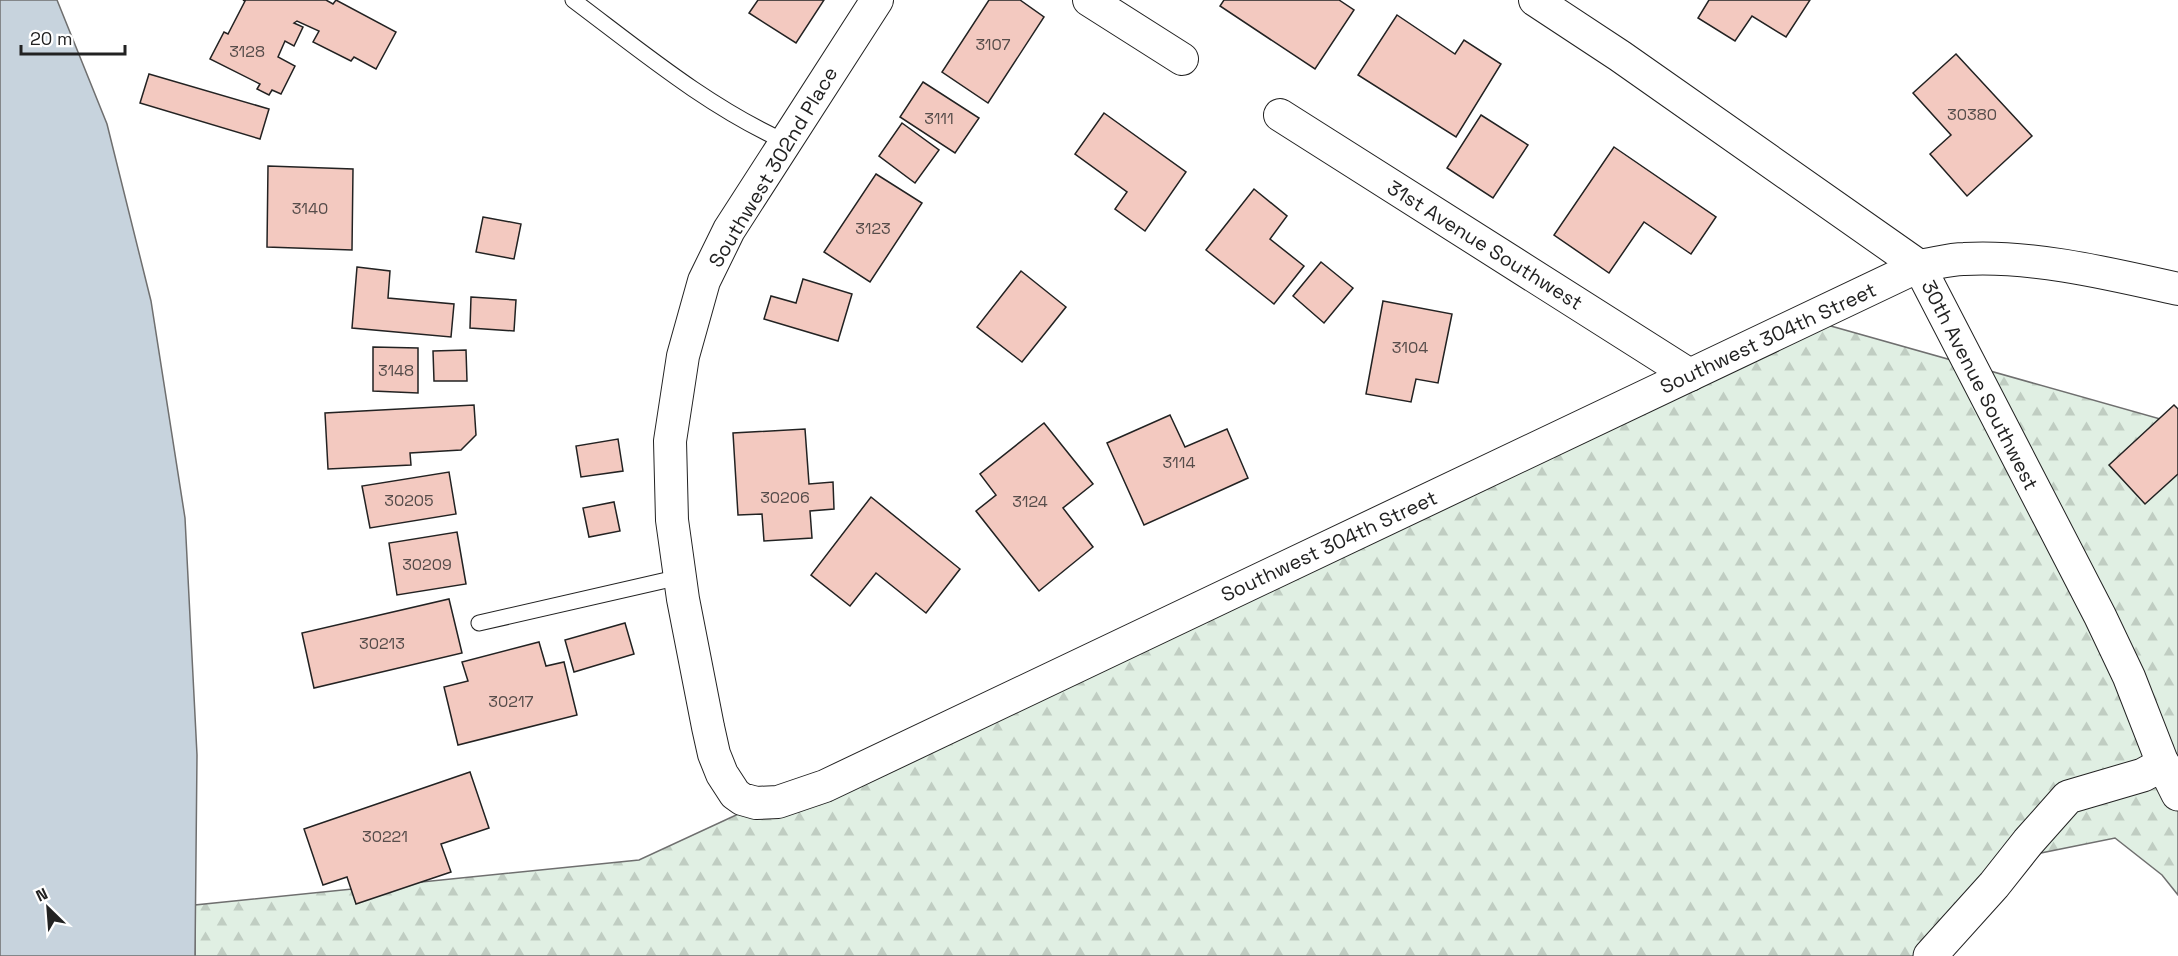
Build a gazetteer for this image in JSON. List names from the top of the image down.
{
  "streets": {
    "street": [
      "Southwest 302nd Place",
      "31st Avenue Southwest",
      "Southwest 304th Street",
      "30th Avenue Southwest"
    ]
  },
  "crossings": [
    ["Southwest 302nd Place", "Southwest 304th Street"],
    ["31st Avenue Southwest", "Southwest 304th Street"],
    ["Southwest 304th Street", "30th Avenue Southwest"]
  ],
  "house_numbers": [
    "3107",
    "3128",
    "30380",
    "3111",
    "3140",
    "3123",
    "3104",
    "3148",
    "3114",
    "30206",
    "30205",
    "3124",
    "30209",
    "30213",
    "30217",
    "30221"
  ],
  "scale_bar": "20 m",
  "north": "top left"
}
